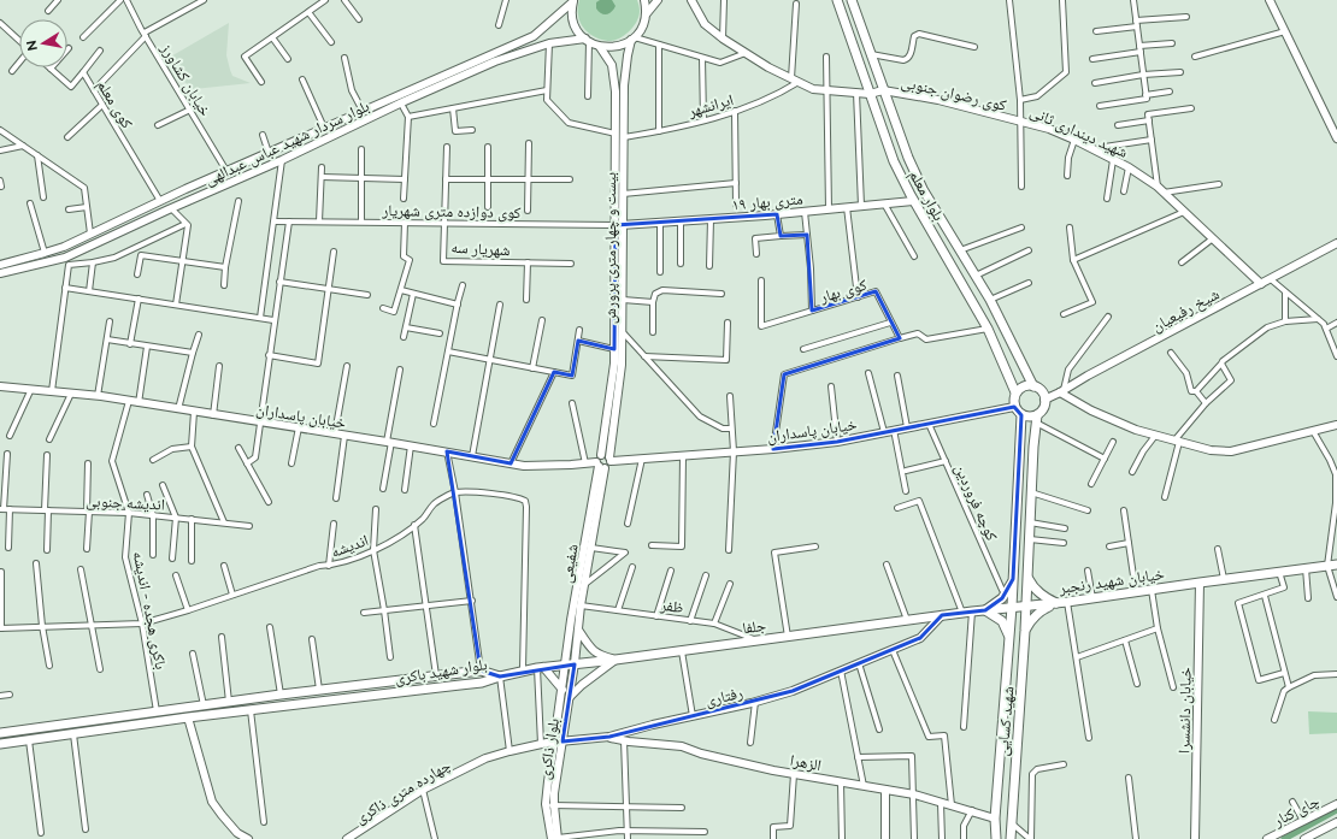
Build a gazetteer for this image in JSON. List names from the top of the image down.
{
  "streets": {
    "main road": [
      "بلوار معلم",
      "خیابان شهید رنجبر",
      "جلفا",
      "بلوار شهید باکری",
      "شهید کسایی"
    ],
    "street": [
      "خیابان کشاورز",
      "کوی رضوان جنوبی",
      "کوی معلم",
      "ایرانشهر",
      "شهید دینداری ثانی",
      "بلوار سردار شهید عباس عبدالهی",
      "۱۹ متری بهار",
      "کوی دوازده متری شهریار",
      "شهریار سه",
      "بیست و چهار متری پرورش",
      "کوی بهار",
      "شیخ رفیعیان",
      "خیابان پاسداران",
      "اندیشه جنوبی",
      "کوچه فروردین",
      "اندیشه",
      "شفیعی",
      "ظفر",
      "باکری هجده - اندیشه",
      "رفتاری",
      "خیابان دانشسرا",
      "بلوار ذاکری",
      "الزهرا",
      "چهارده متری ذاکری",
      "چای کنار"
    ]
  },
  "crossings": [
    ["خیابان کشاورز", "بلوار سردار شهید عباس عبدالهی"],
    ["کوی رضوان جنوبی", "شهید دینداری ثانی"],
    ["کوی رضوان جنوبی", "بلوار معلم"],
    ["کوی معلم", "بلوار سردار شهید عباس عبدالهی"],
    ["ایرانشهر", "بیست و چهار متری پرورش"],
    ["شهید دینداری ثانی", "شیخ رفیعیان"],
    ["بلوار معلم", "۱۹ متری بهار"],
    ["بلوار معلم", "شیخ رفیعیان"],
    ["بلوار معلم", "خیابان پاسداران"],
    ["۱۹ متری بهار", "کوی دوازده متری شهریار"],
    ["۱۹ متری بهار", "بیست و چهار متری پرورش"],
    ["کوی دوازده متری شهریار", "شهریار سه"],
    ["کوی دوازده متری شهریار", "بیست و چهار متری پرورش"],
    ["بیست و چهار متری پرورش", "خیابان پاسداران"],
    ["بیست و چهار متری پرورش", "شفیعی"],
    ["شیخ رفیعیان", "خیابان پاسداران"],
    ["خیابان پاسداران", "کوچه فروردین"],
    ["خیابان پاسداران", "شفیعی"],
    ["اندیشه جنوبی", "باکری هجده - اندیشه"],
    ["اندیشه", "باکری هجده - اندیشه"],
    ["شفیعی", "ظفر"],
    ["شفیعی", "جلفا"],
    ["شفیعی", "بلوار ذاکری"],
    ["خیابان شهید رنجبر", "جلفا"],
    ["خیابان شهید رنجبر", "خیابان دانشسرا"],
    ["خیابان شهید رنجبر", "شهید کسایی"],
    ["ظفر", "جلفا"],
    ["باکری هجده - اندیشه", "بلوار شهید باکری"],
    ["جلفا", "بلوار شهید باکری"],
    ["جلفا", "رفتاری"],
    ["جلفا", "شهید کسایی"],
    ["جلفا", "بلوار ذاکری"],
    ["رفتاری", "الزهرا"],
    ["رفتاری", "چهارده متری ذاکری"],
    ["شهید کسایی", "الزهرا"],
    ["بلوار ذاکری", "چهارده متری ذاکری"],
    ["الزهرا", "چهارده متری ذاکری"]
  ],
  "north": "left"
}
